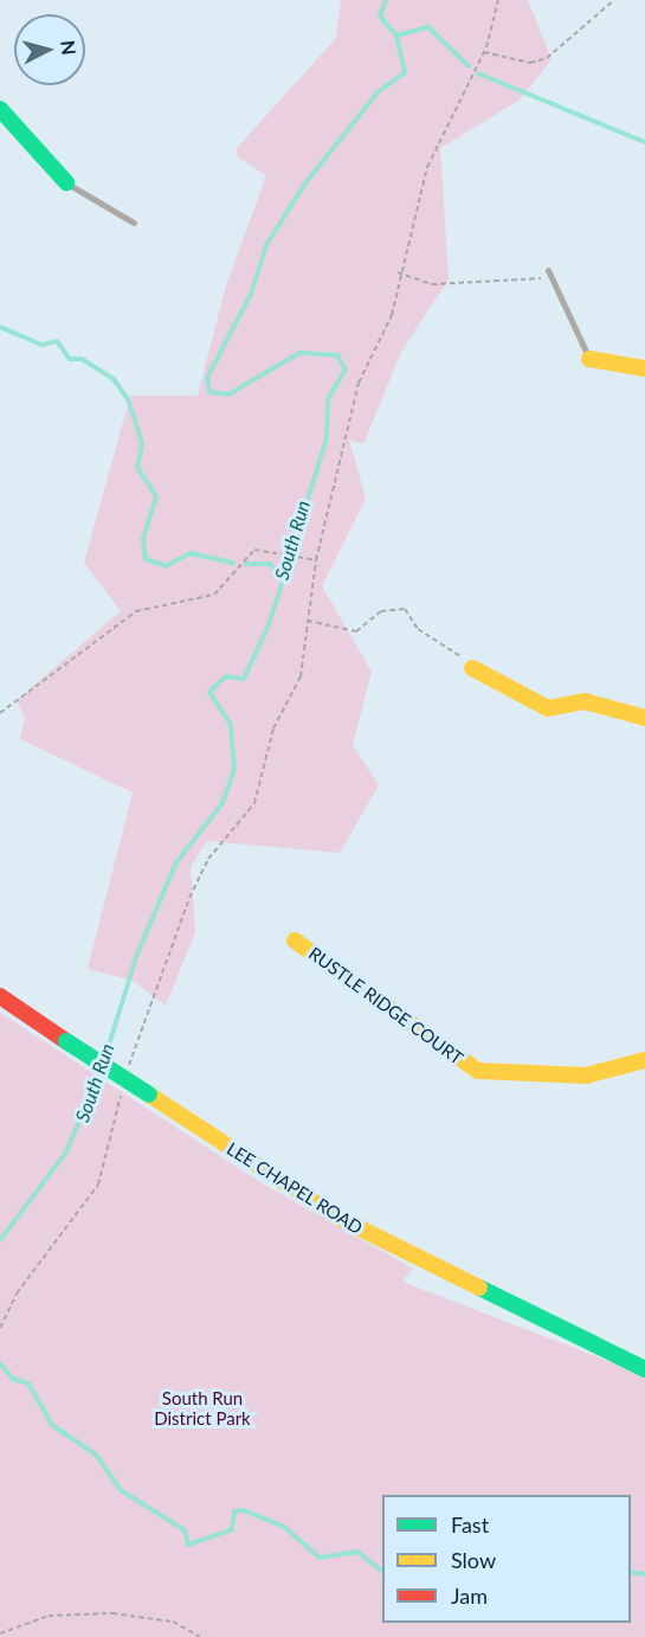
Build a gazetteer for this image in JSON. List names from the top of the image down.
{
  "streets": {
    "main road": ["RUSTLE RIDGE COURT", "LEE CHAPEL ROAD"]
  },
  "water": ["South Run"],
  "parks": ["South Run District Park"],
  "legend": ["Fast", "Slow", "Jam"],
  "north": "right"
}
